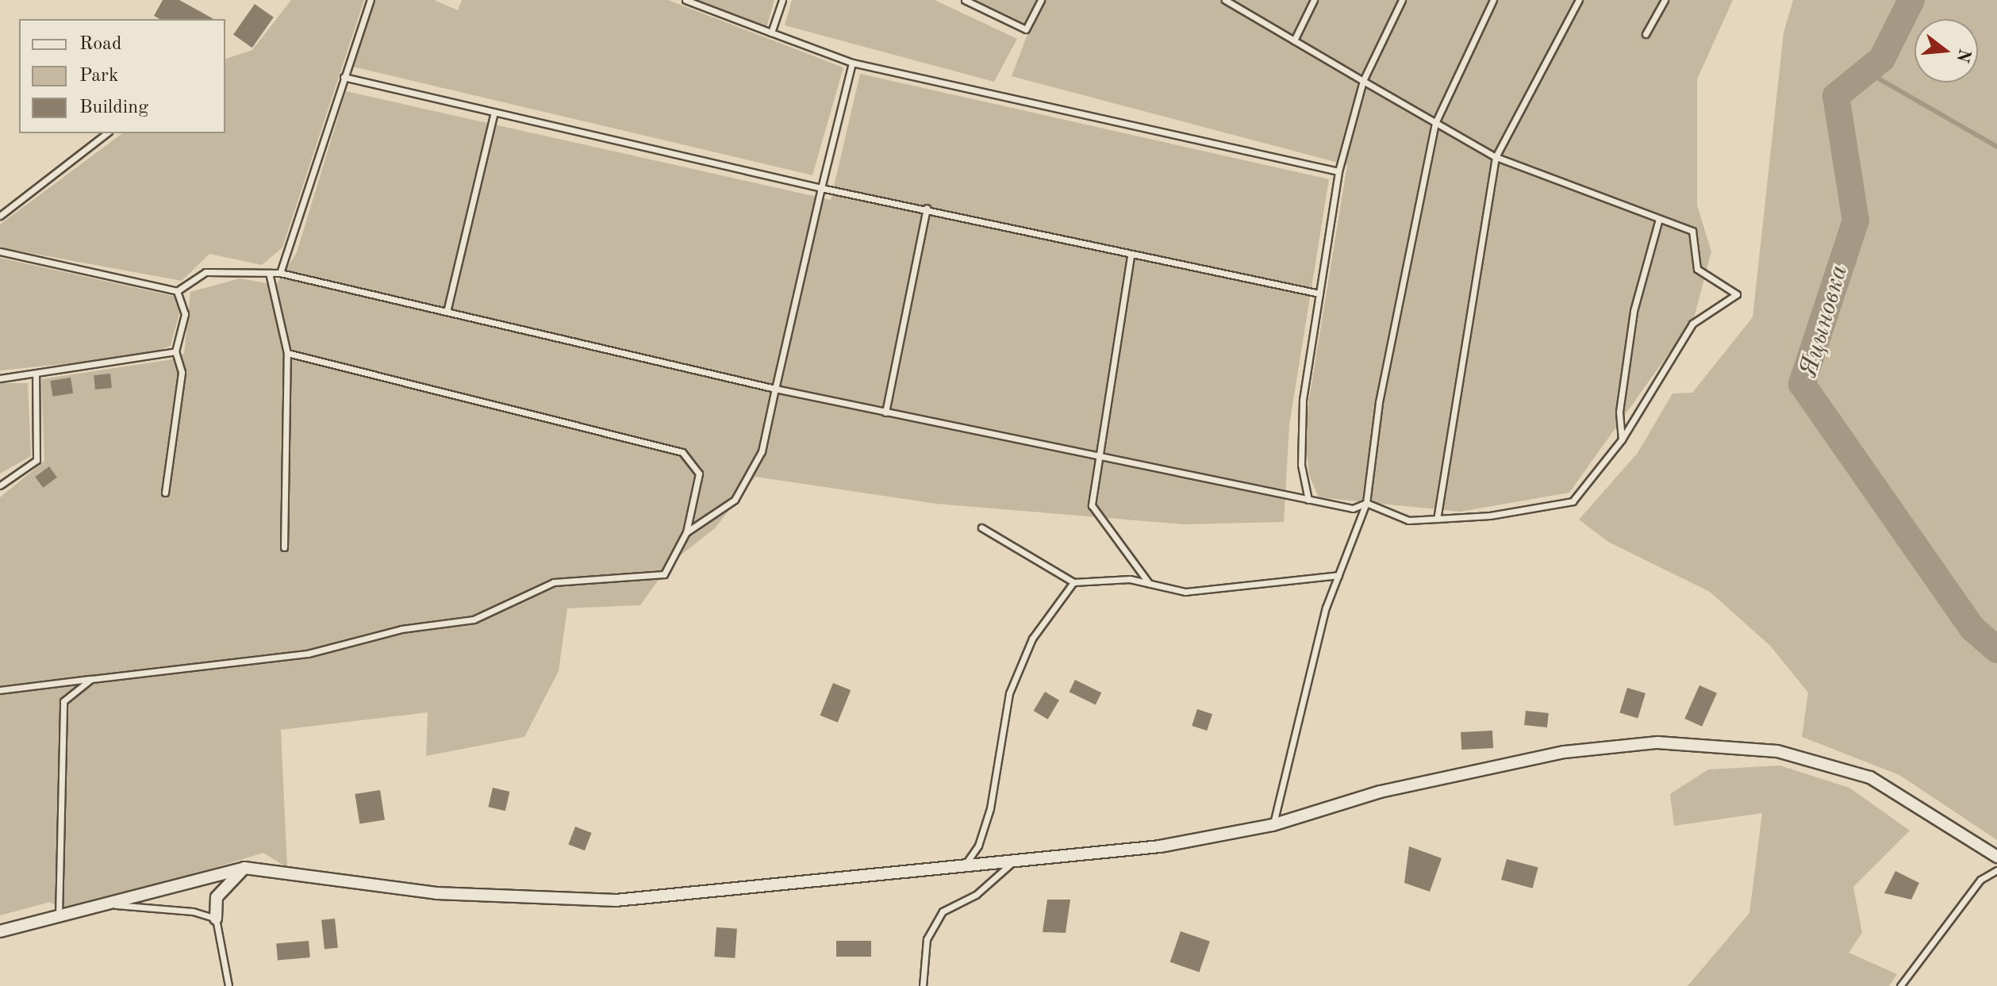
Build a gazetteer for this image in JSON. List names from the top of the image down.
{
  "water": ["Яцыновка"],
  "legend": ["Road", "Park", "Building"],
  "north": "right"
}
